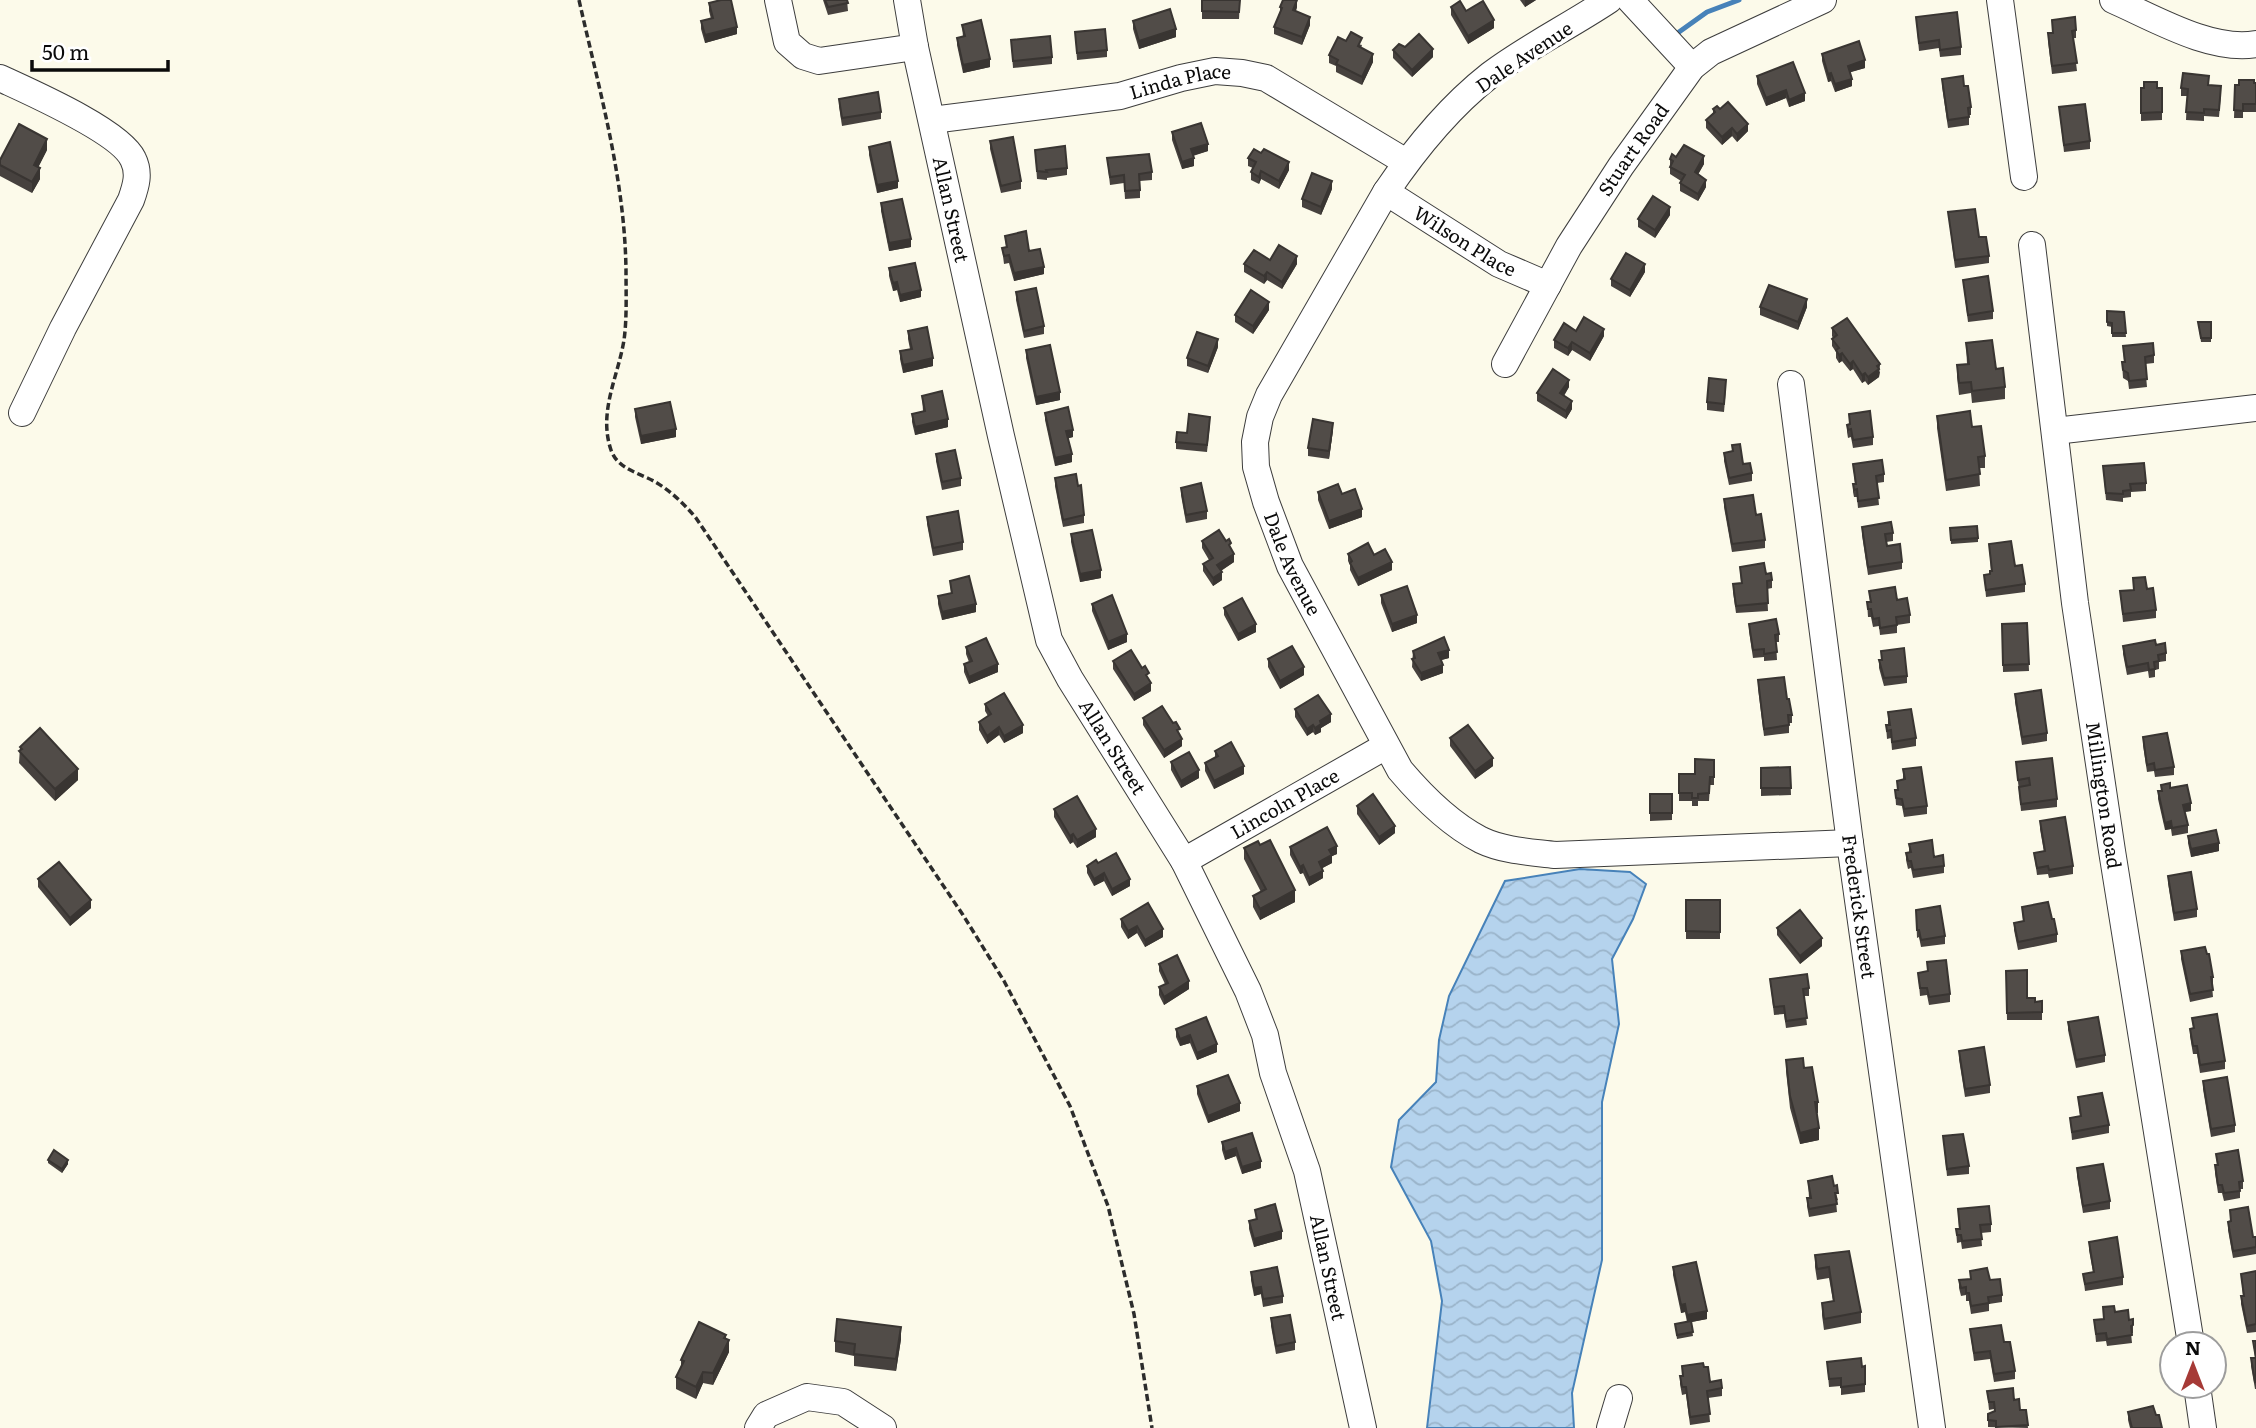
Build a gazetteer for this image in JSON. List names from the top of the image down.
{
  "streets": {
    "street": [
      "Dale Avenue",
      "Linda Place",
      "Stuart Road",
      "Allan Street",
      "Wilson Place",
      "Millington Road",
      "Lincoln Place",
      "Frederick Street"
    ]
  },
  "crossings": [
    ["Dale Avenue", "Linda Place"],
    ["Dale Avenue", "Wilson Place"],
    ["Dale Avenue", "Lincoln Place"],
    ["Dale Avenue", "Frederick Street"],
    ["Linda Place", "Allan Street"],
    ["Stuart Road", "Wilson Place"],
    ["Allan Street", "Lincoln Place"]
  ],
  "scale_bar": "50 m",
  "north": "top"
}
